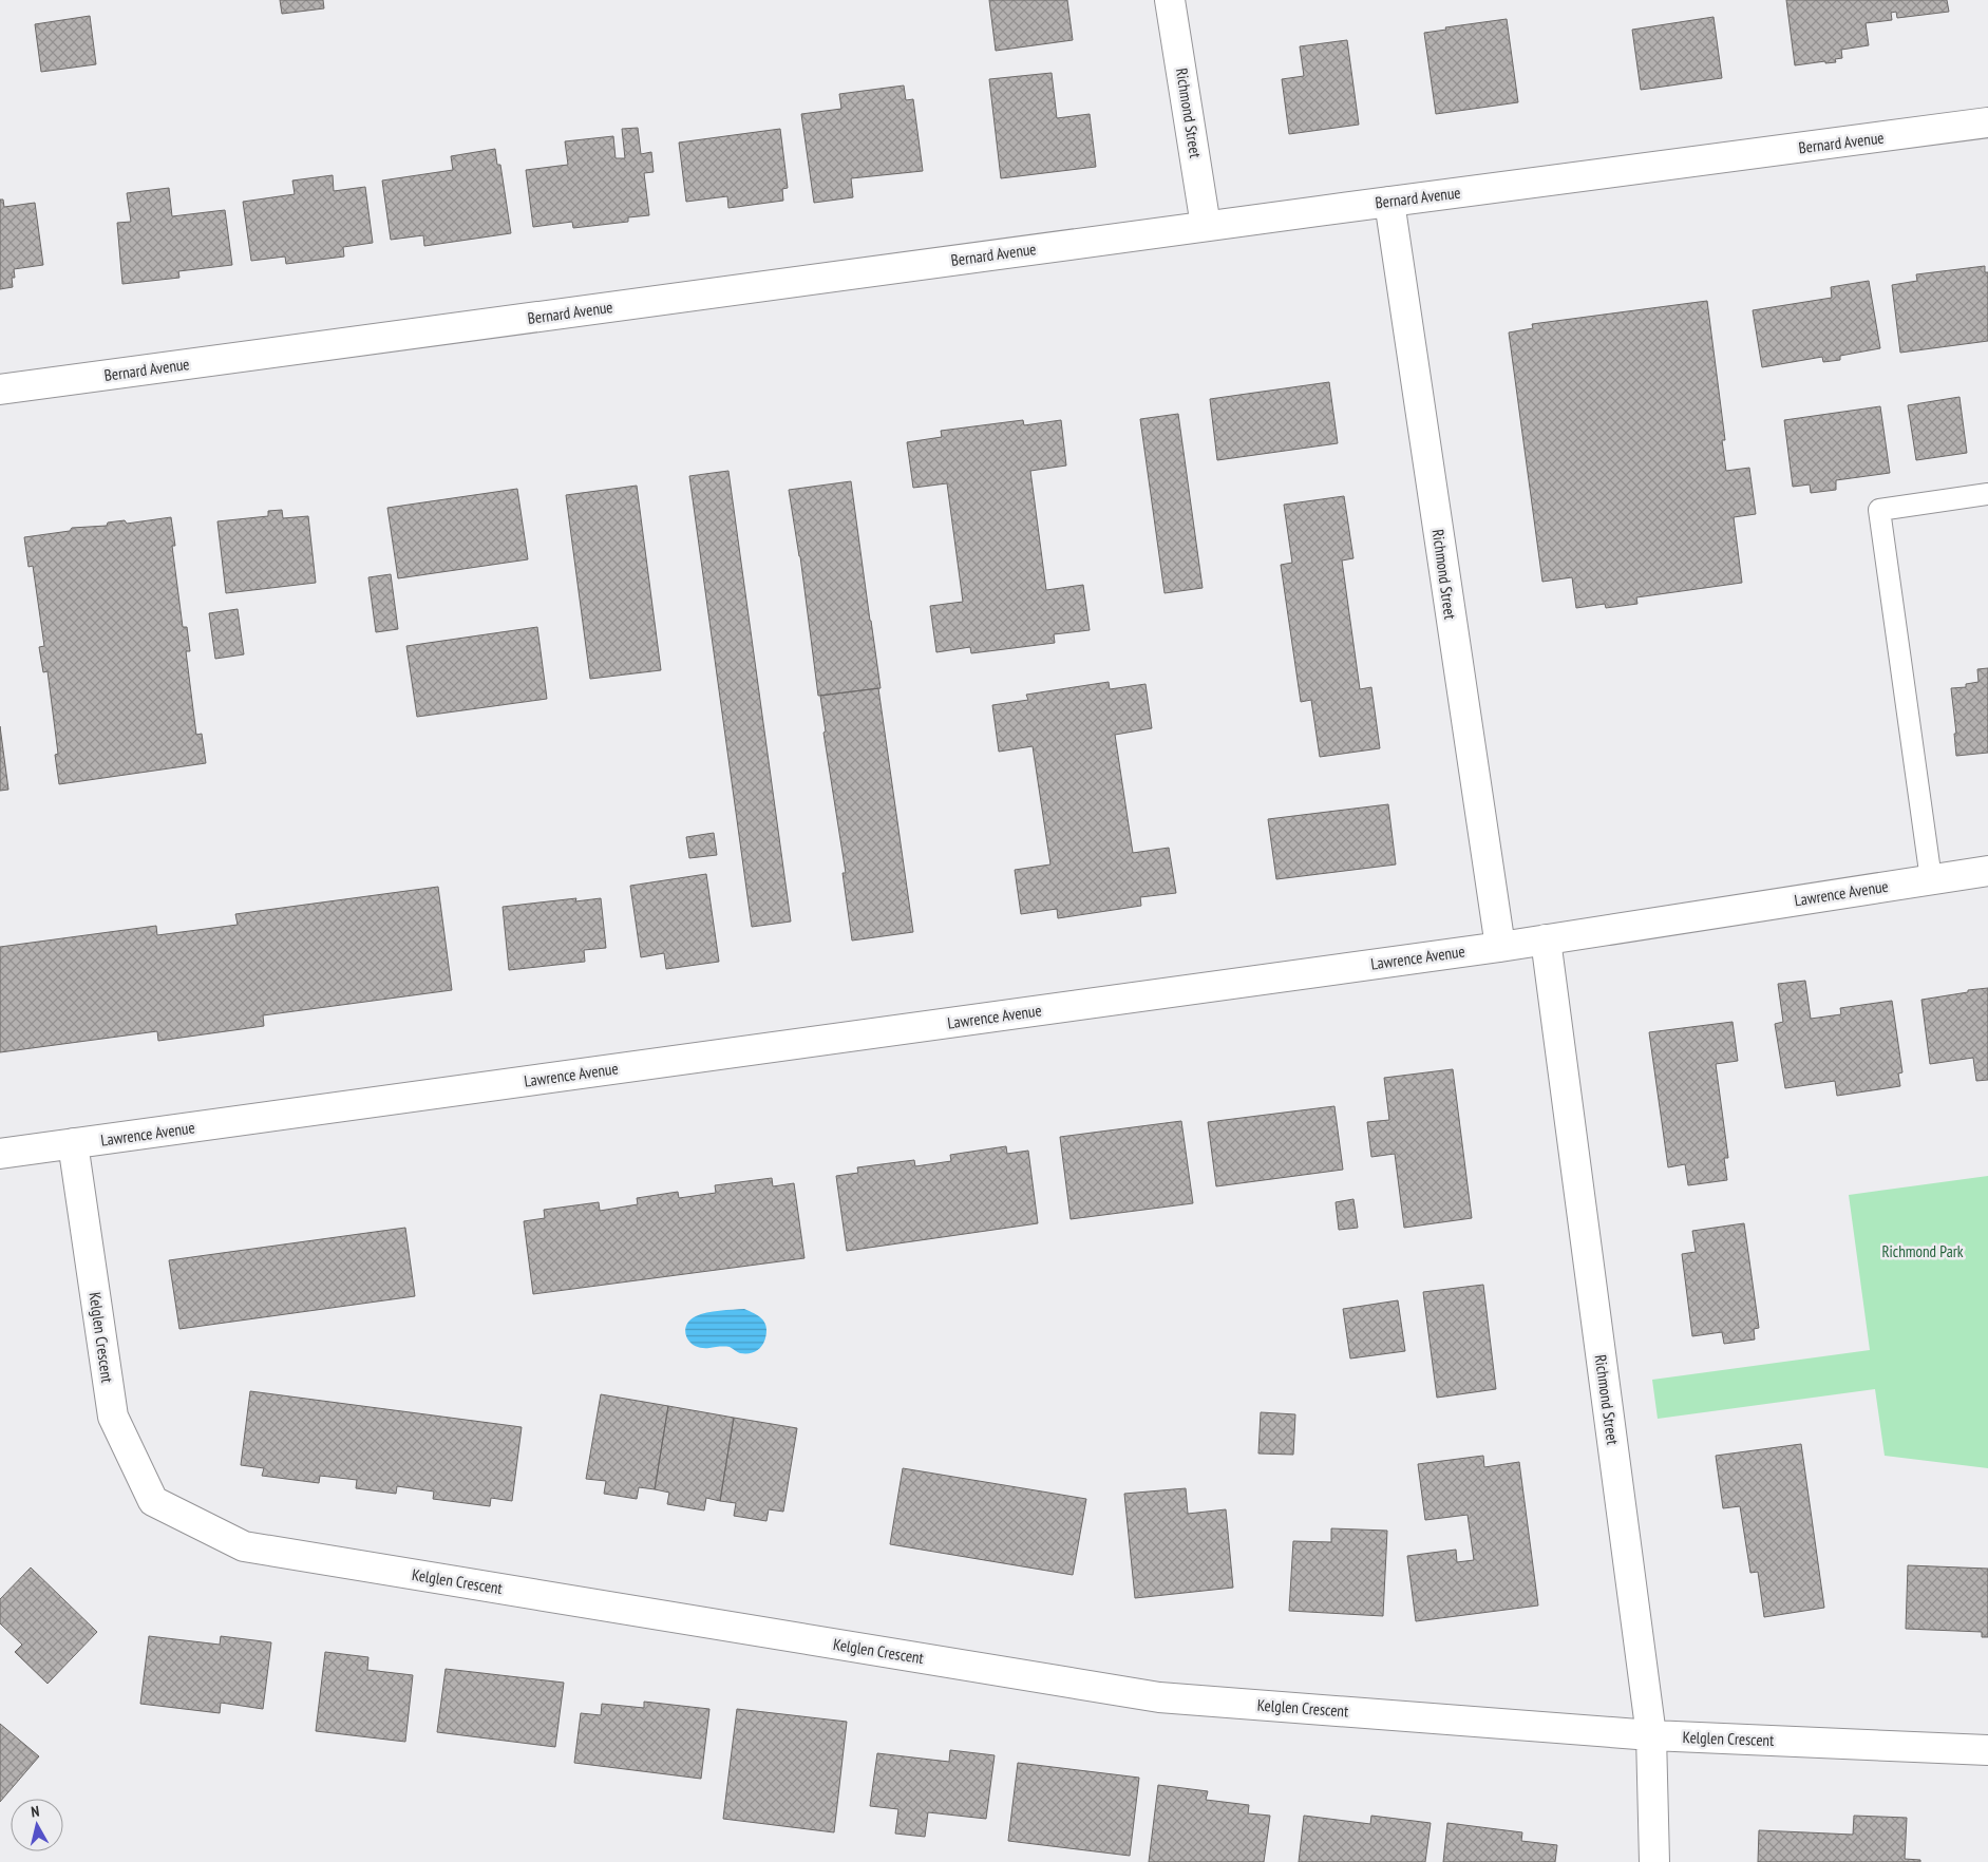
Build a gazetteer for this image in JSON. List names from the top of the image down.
{
  "streets": {
    "street": [
      "Richmond Street",
      "Bernard Avenue",
      "Lawrence Avenue",
      "Kelglen Crescent"
    ]
  },
  "crossings": [
    ["Richmond Street", "Bernard Avenue"],
    ["Richmond Street", "Lawrence Avenue"],
    ["Richmond Street", "Kelglen Crescent"],
    ["Lawrence Avenue", "Kelglen Crescent"]
  ],
  "parks": ["Richmond Park"],
  "north": "top"
}
